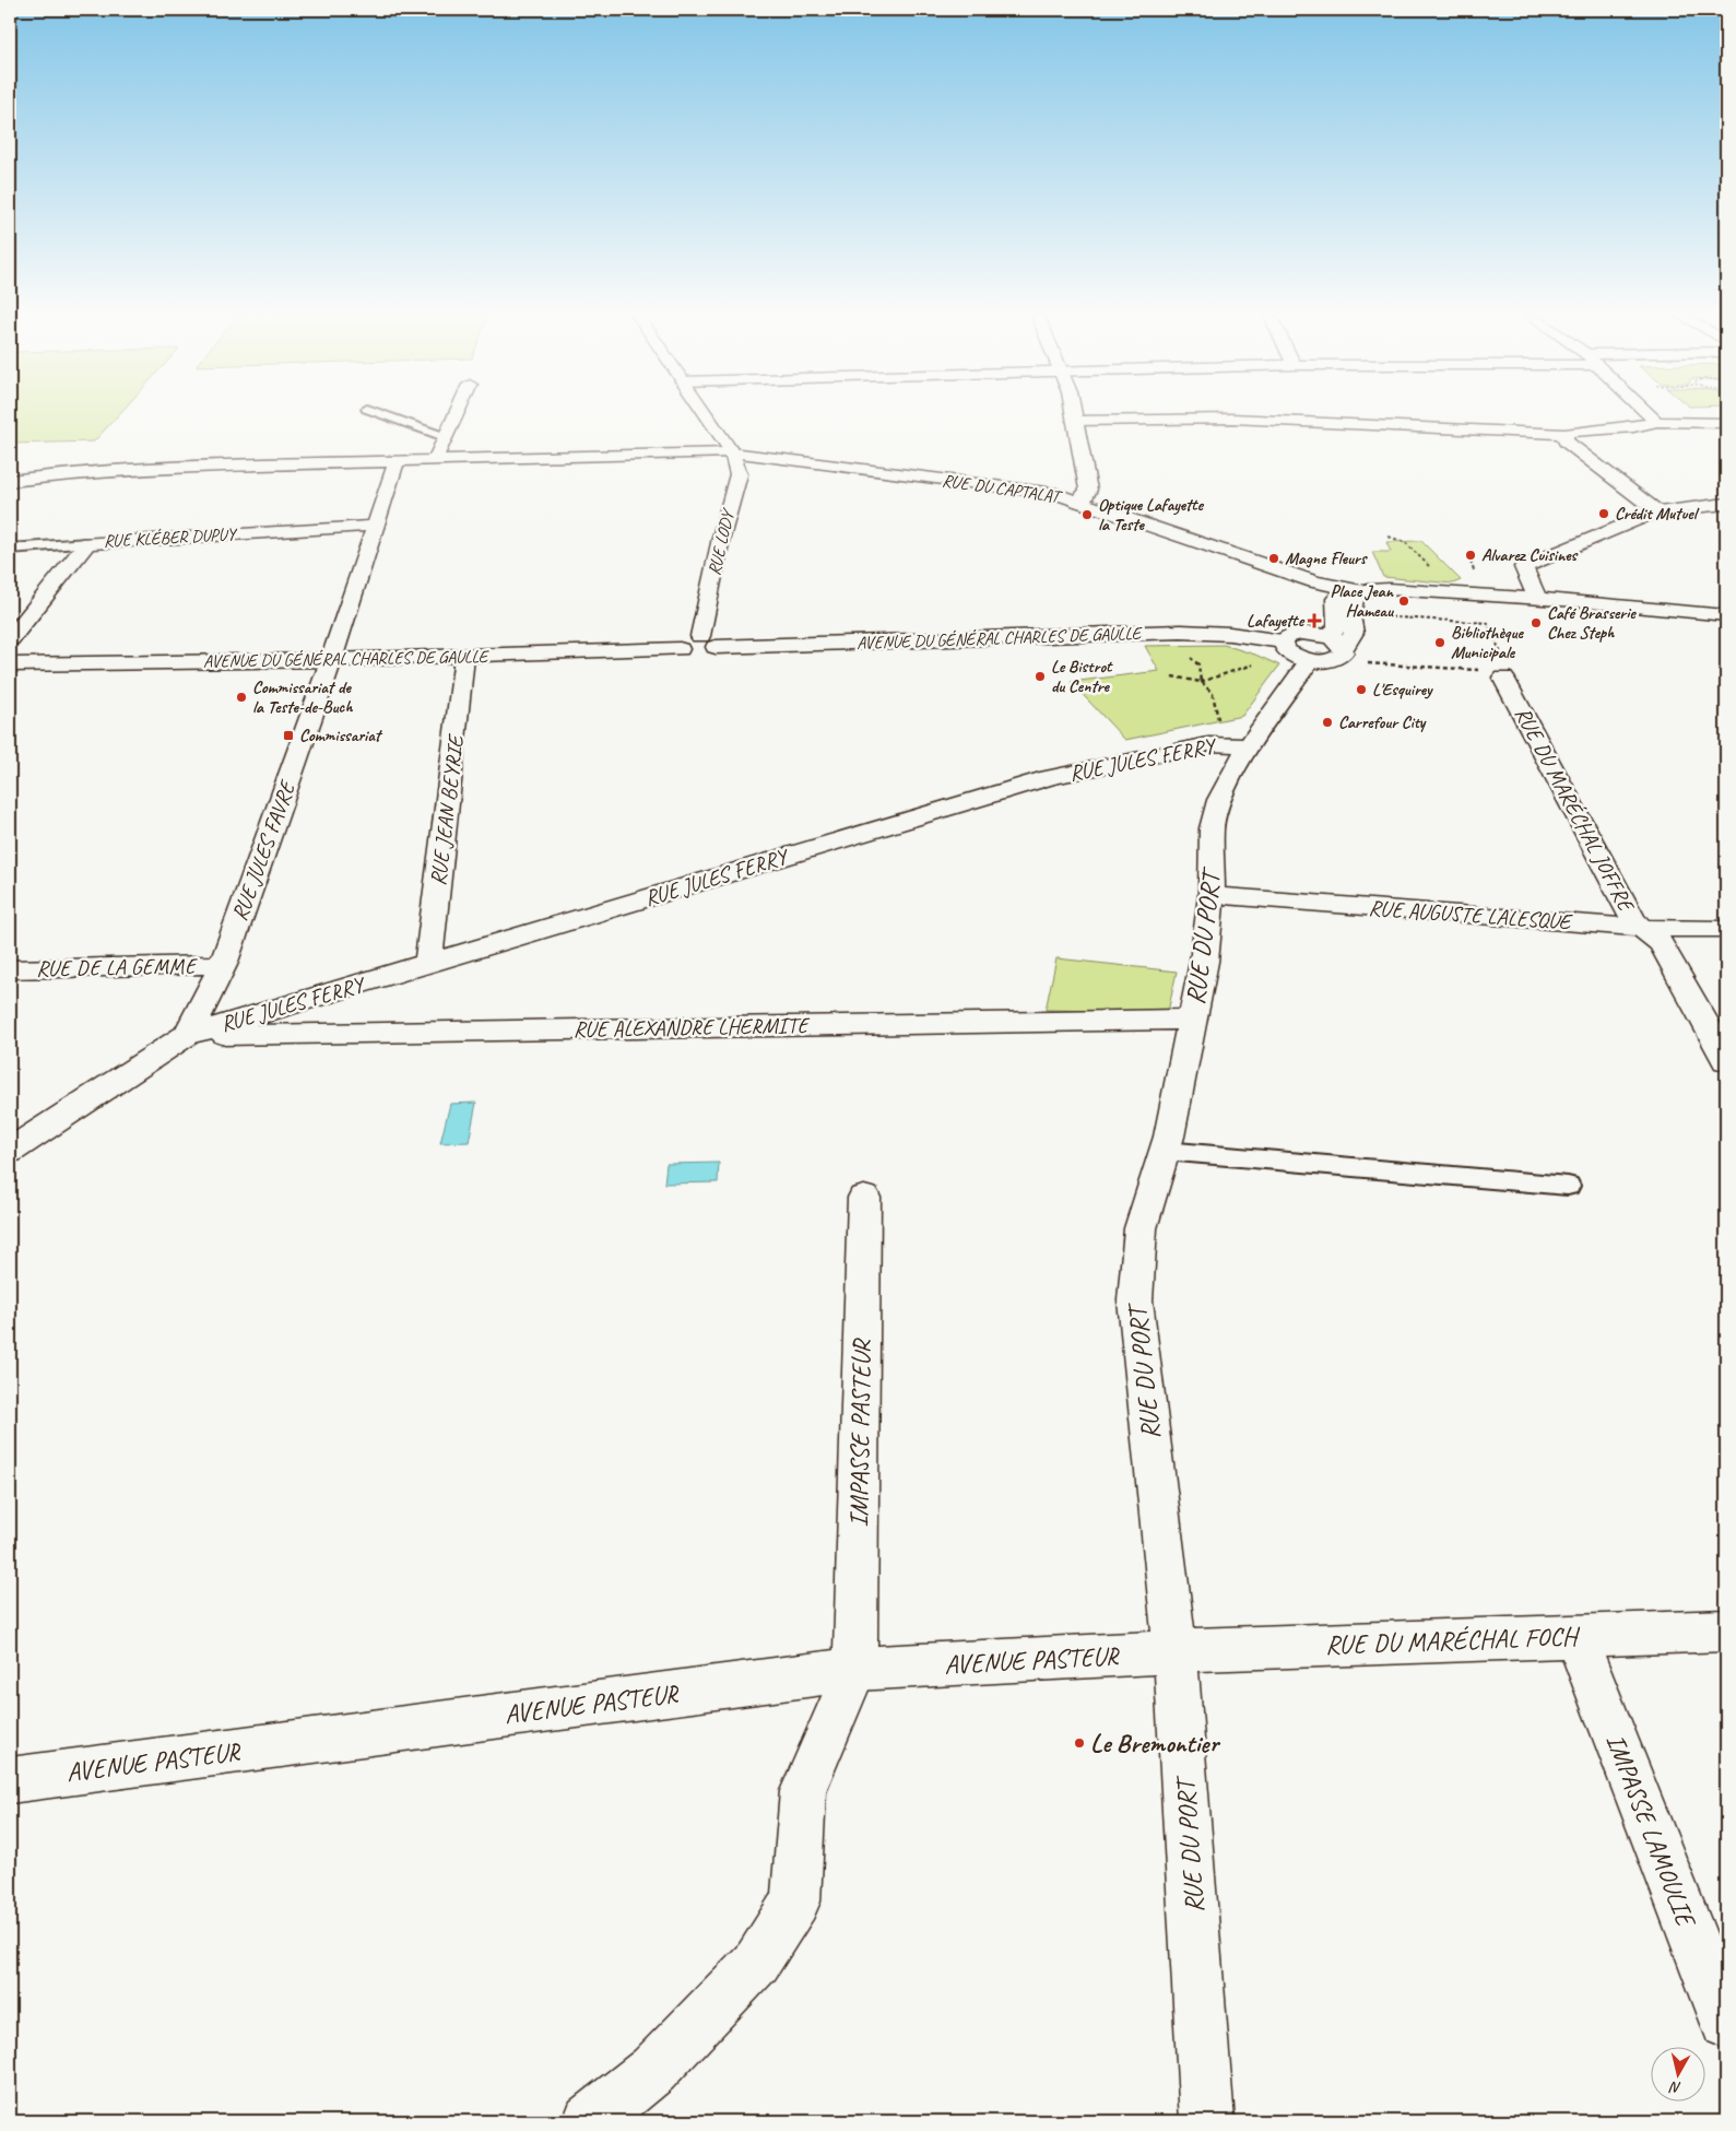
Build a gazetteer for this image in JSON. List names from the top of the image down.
{
  "streets": {
    "street": [
      "RUE DU CAPTALAT",
      "RUE KLÉBER DUPUY",
      "RUE LODY",
      "AVENUE DU GÉNÉRAL CHARLES DE GAULLE",
      "RUE JULES FERRY",
      "RUE DU MARÉCHAL JOFFRE",
      "RUE JEAN BEYRIE",
      "RUE JULES FAVRE",
      "RUE AUGUSTE LALESQUE",
      "RUE DU PORT",
      "RUE DE LA GEMME",
      "RUE ALEXANDRE LHERMITE",
      "IMPASSE PASTEUR",
      "RUE DU MARÉCHAL FOCH",
      "AVENUE PASTEUR",
      "IMPASSE LAMOULIE"
    ]
  },
  "crossings": [
    ["RUE DU CAPTALAT", "RUE LODY"],
    ["RUE DU CAPTALAT", "RUE JULES FAVRE"],
    ["RUE KLÉBER DUPUY", "RUE JULES FAVRE"],
    ["RUE LODY", "AVENUE DU GÉNÉRAL CHARLES DE GAULLE"],
    ["AVENUE DU GÉNÉRAL CHARLES DE GAULLE", "RUE JEAN BEYRIE"],
    ["AVENUE DU GÉNÉRAL CHARLES DE GAULLE", "RUE JULES FAVRE"],
    ["RUE JULES FERRY", "RUE JEAN BEYRIE"],
    ["RUE JULES FERRY", "RUE JULES FAVRE"],
    ["RUE JULES FERRY", "RUE DU PORT"],
    ["RUE JULES FERRY", "RUE ALEXANDRE LHERMITE"],
    ["RUE DU MARÉCHAL JOFFRE", "RUE AUGUSTE LALESQUE"],
    ["RUE JULES FAVRE", "RUE DE LA GEMME"],
    ["RUE JULES FAVRE", "RUE ALEXANDRE LHERMITE"],
    ["RUE AUGUSTE LALESQUE", "RUE DU PORT"],
    ["RUE DU PORT", "RUE ALEXANDRE LHERMITE"],
    ["RUE DU PORT", "RUE DU MARÉCHAL FOCH"],
    ["RUE DU PORT", "AVENUE PASTEUR"],
    ["IMPASSE PASTEUR", "AVENUE PASTEUR"],
    ["RUE DU MARÉCHAL FOCH", "AVENUE PASTEUR"],
    ["RUE DU MARÉCHAL FOCH", "IMPASSE LAMOULIE"]
  ],
  "places": {
    "other": [
      "Crédit Mutuel",
      "Optique Lafayette la Teste",
      "Alvarez Cuisines",
      "Magne Fleurs",
      "Place Jean Hameau",
      "Café Brasserie Chez Steph",
      "Bibliothèque Municipale",
      "Le Bistrot du Centre",
      "L'Esquirey",
      "Commissariat de la Teste-de-Buch",
      "Carrefour City",
      "Le Bremontier"
    ],
    "health": ["Lafayette"],
    "transit": ["Commissariat"]
  },
  "north": "bottom"
}
